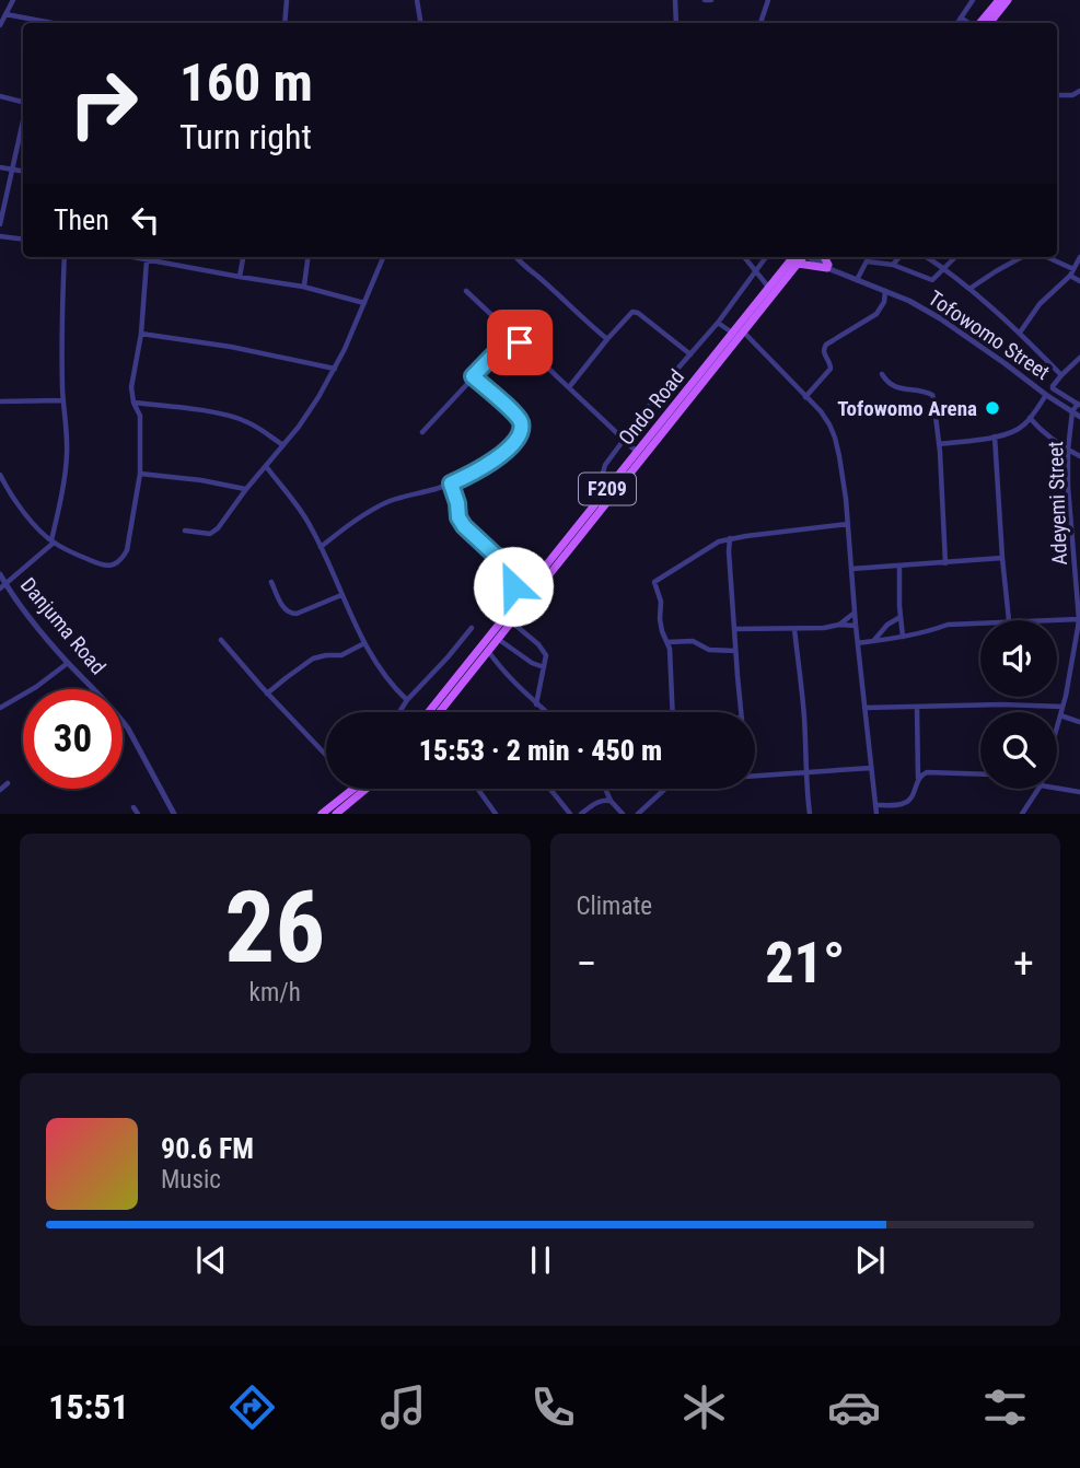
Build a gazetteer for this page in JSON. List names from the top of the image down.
{
  "streets": {
    "main road": ["Ondo Road", "F209"],
    "street": ["Tofowomo Street", "Adeyemi Street", "Danjuma Road"]
  },
  "crossings": [
    ["Tofowomo Street", "Adeyemi Street"]
  ],
  "places": ["Tofowomo Arena"],
  "page": {
    "turn": ["160 m", "Turn right"],
    "then": "Then",
    "limit": "30",
    "trip": "15:53 · 2 min · 450 m",
    "tile": [
      ["26", "km/h"],
      "Climate"
    ],
    "heat": ["−", "21°", "+"],
    "song": ["90.6 FM", "Music"],
    "tabs": "15:51"
  }
}
